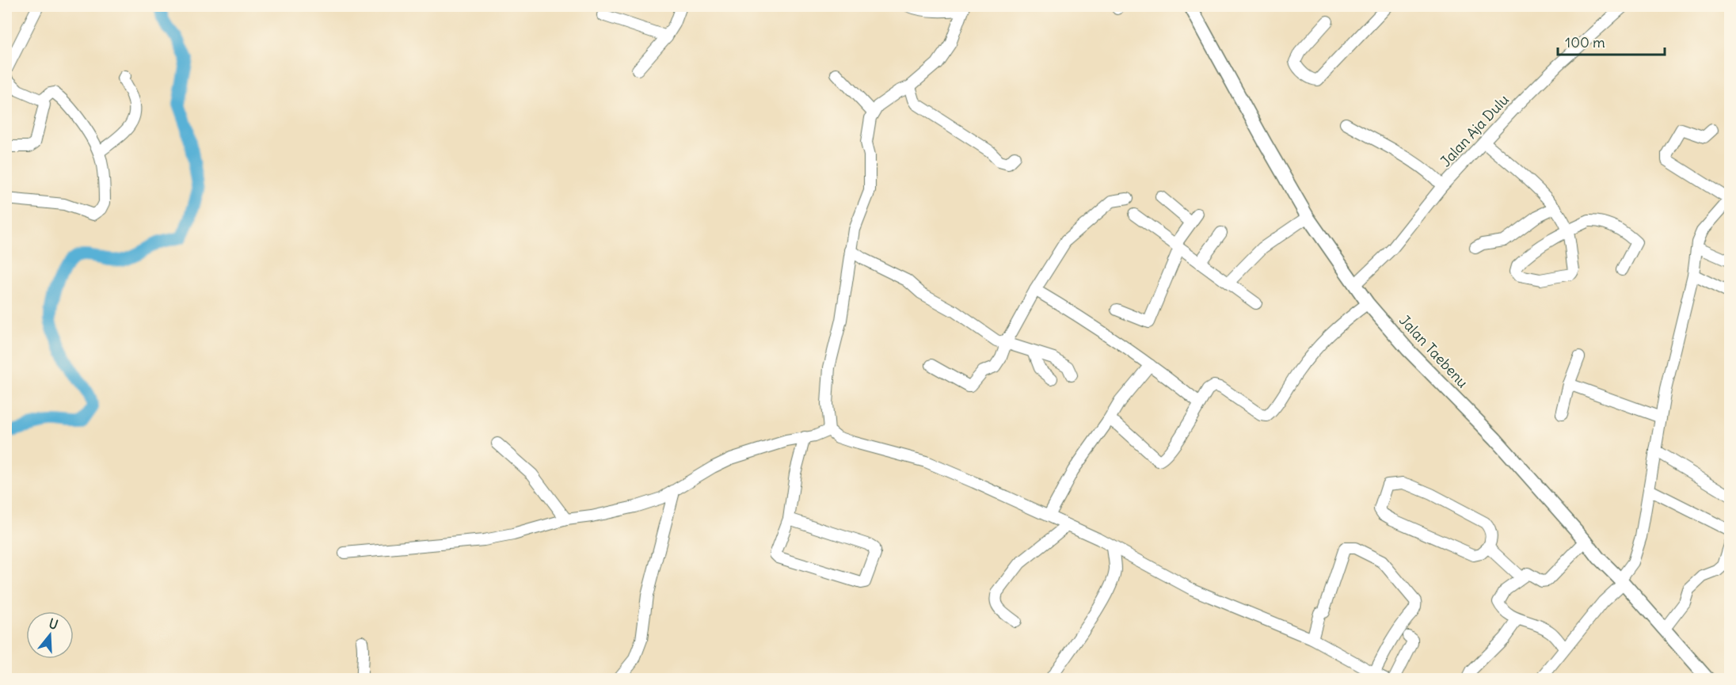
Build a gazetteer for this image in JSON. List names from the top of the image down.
{
  "streets": {
    "main road": ["Jalan Taebenu"],
    "street": ["Jalan Aja Dulu"]
  },
  "crossings": [
    ["Jalan Aja Dulu", "Jalan Taebenu"]
  ],
  "scale_bar": "100 m",
  "north": "top"
}
